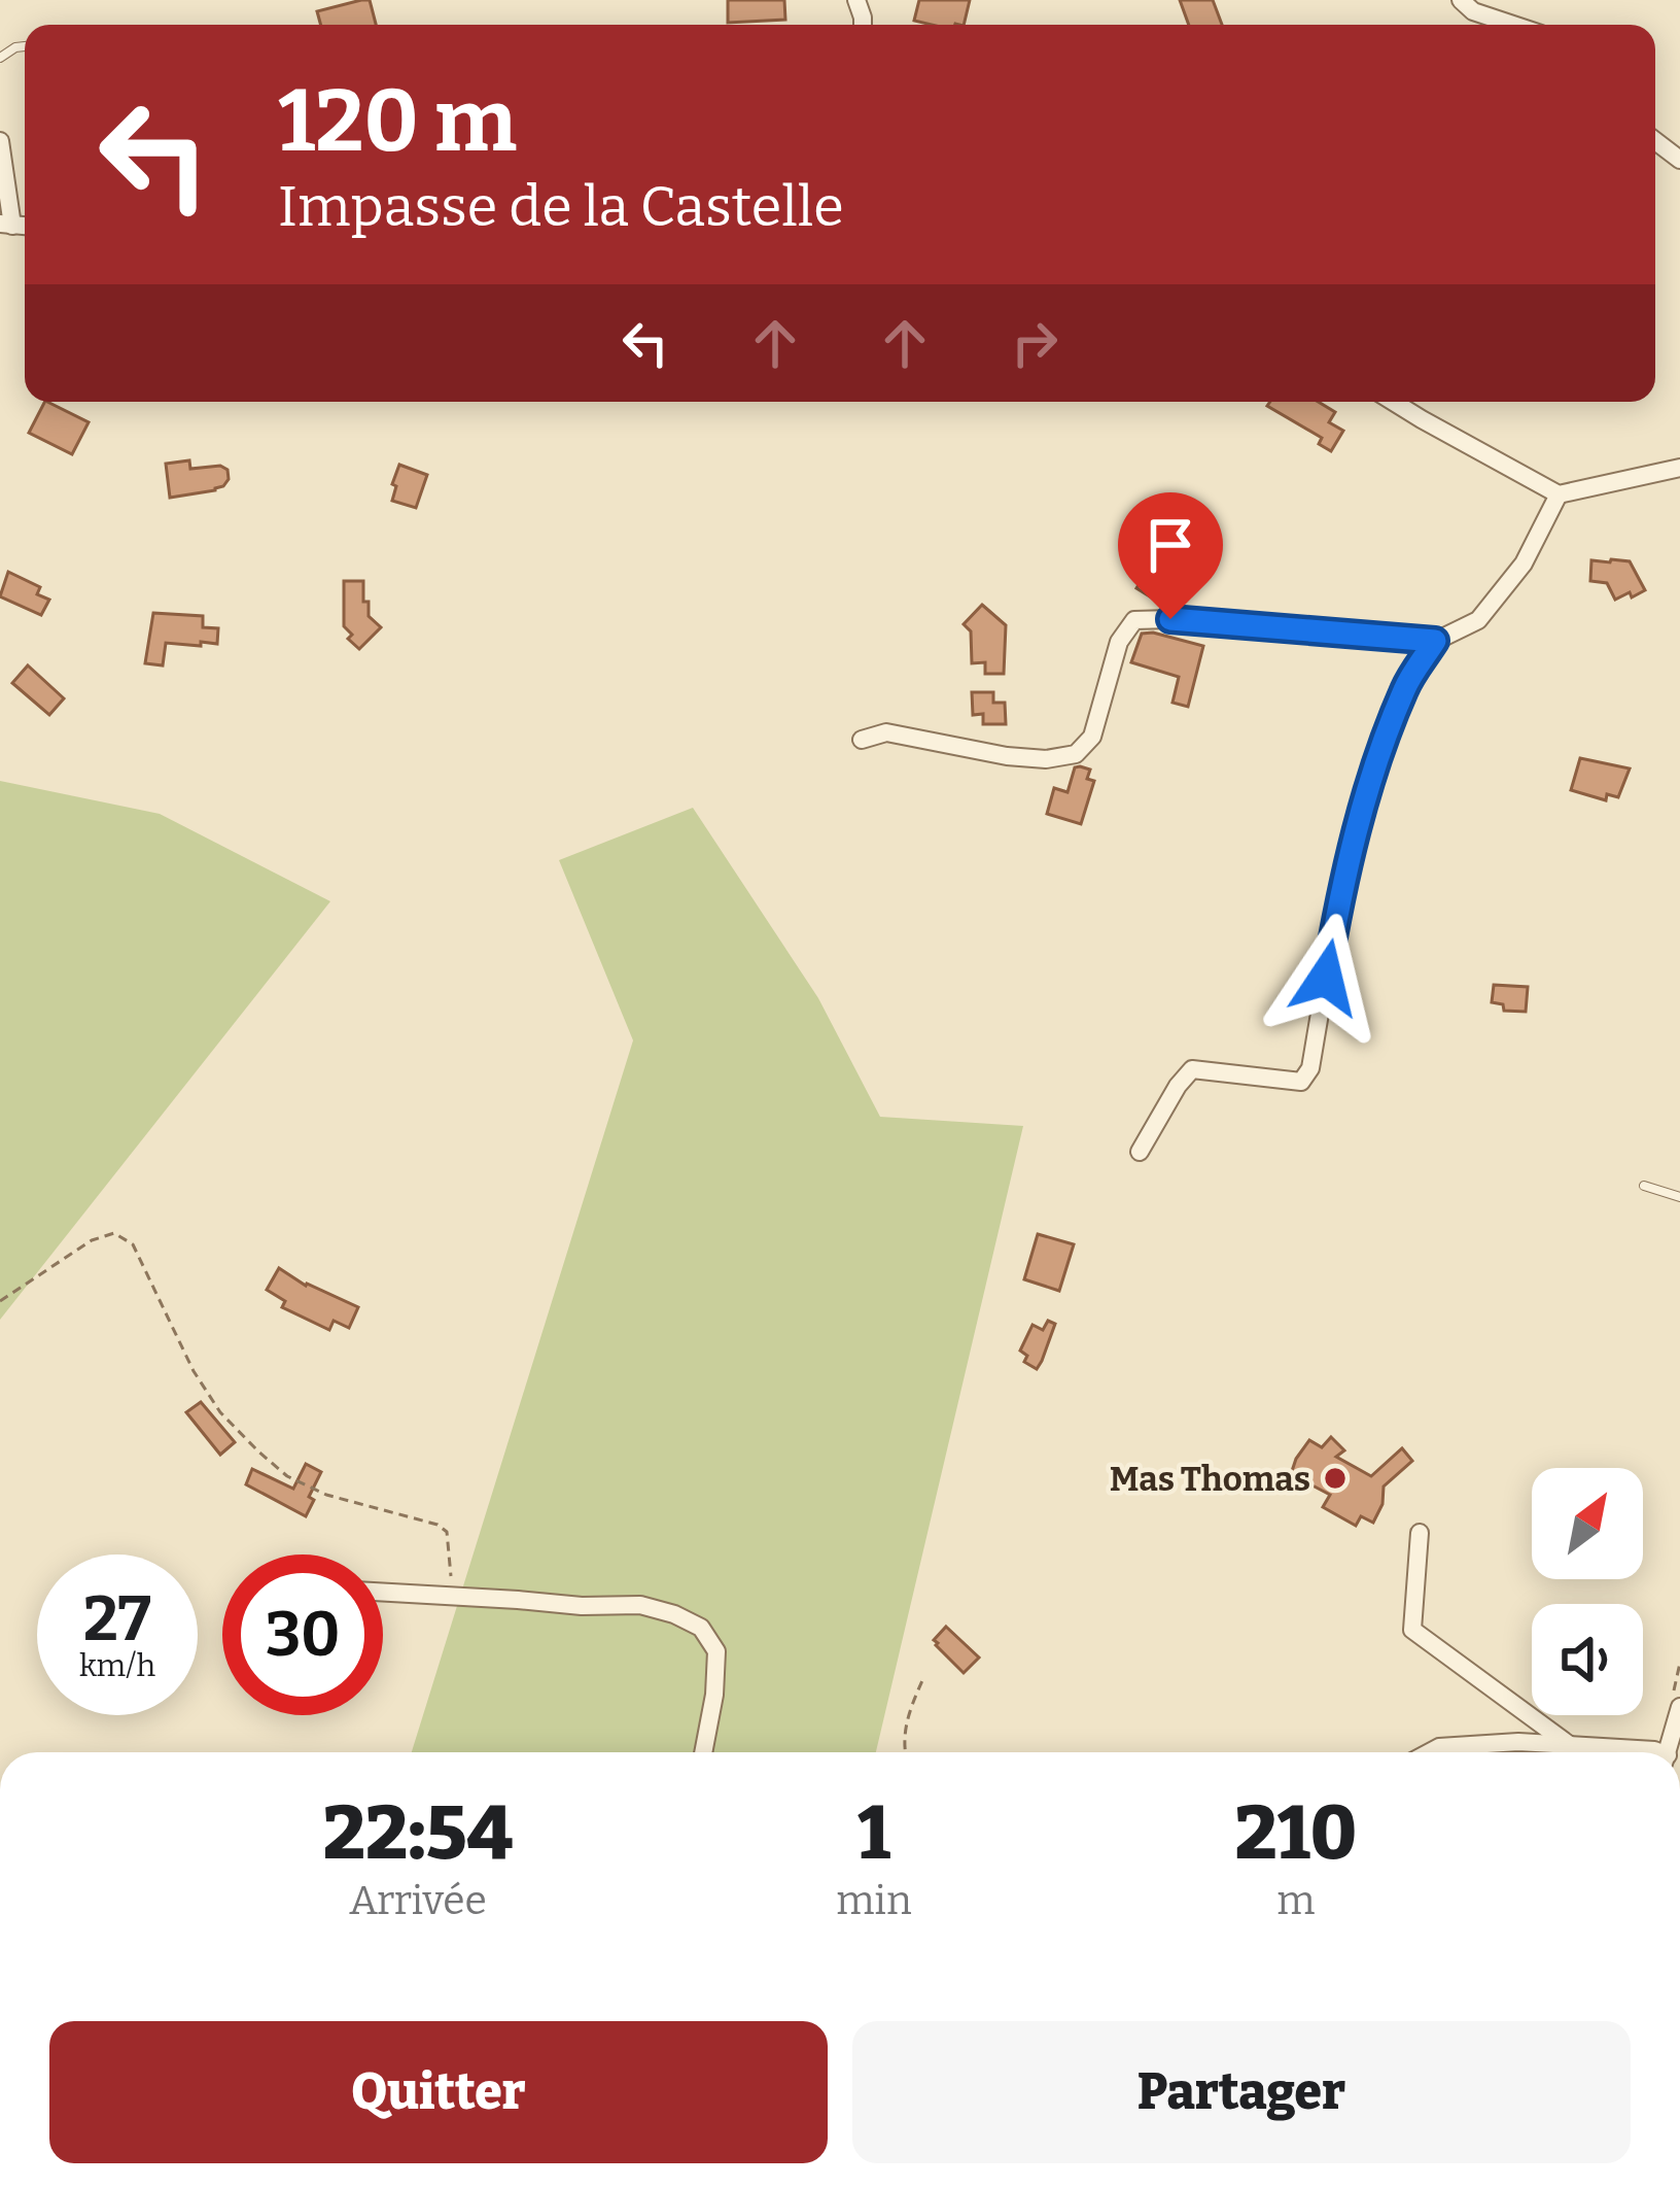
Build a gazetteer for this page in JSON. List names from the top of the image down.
{
  "places": ["Mas Thomas"],
  "north": "top right",
  "page": {
    "turn": ["120 m", "Impasse de la Castelle"],
    "speed": "27 km/h",
    "limit": "30",
    "eta": [
      "22:54",
      "Arrivée",
      "1",
      "min",
      "210",
      "m"
    ],
    "buttons": ["Quitter", "Partager"]
  }
}
